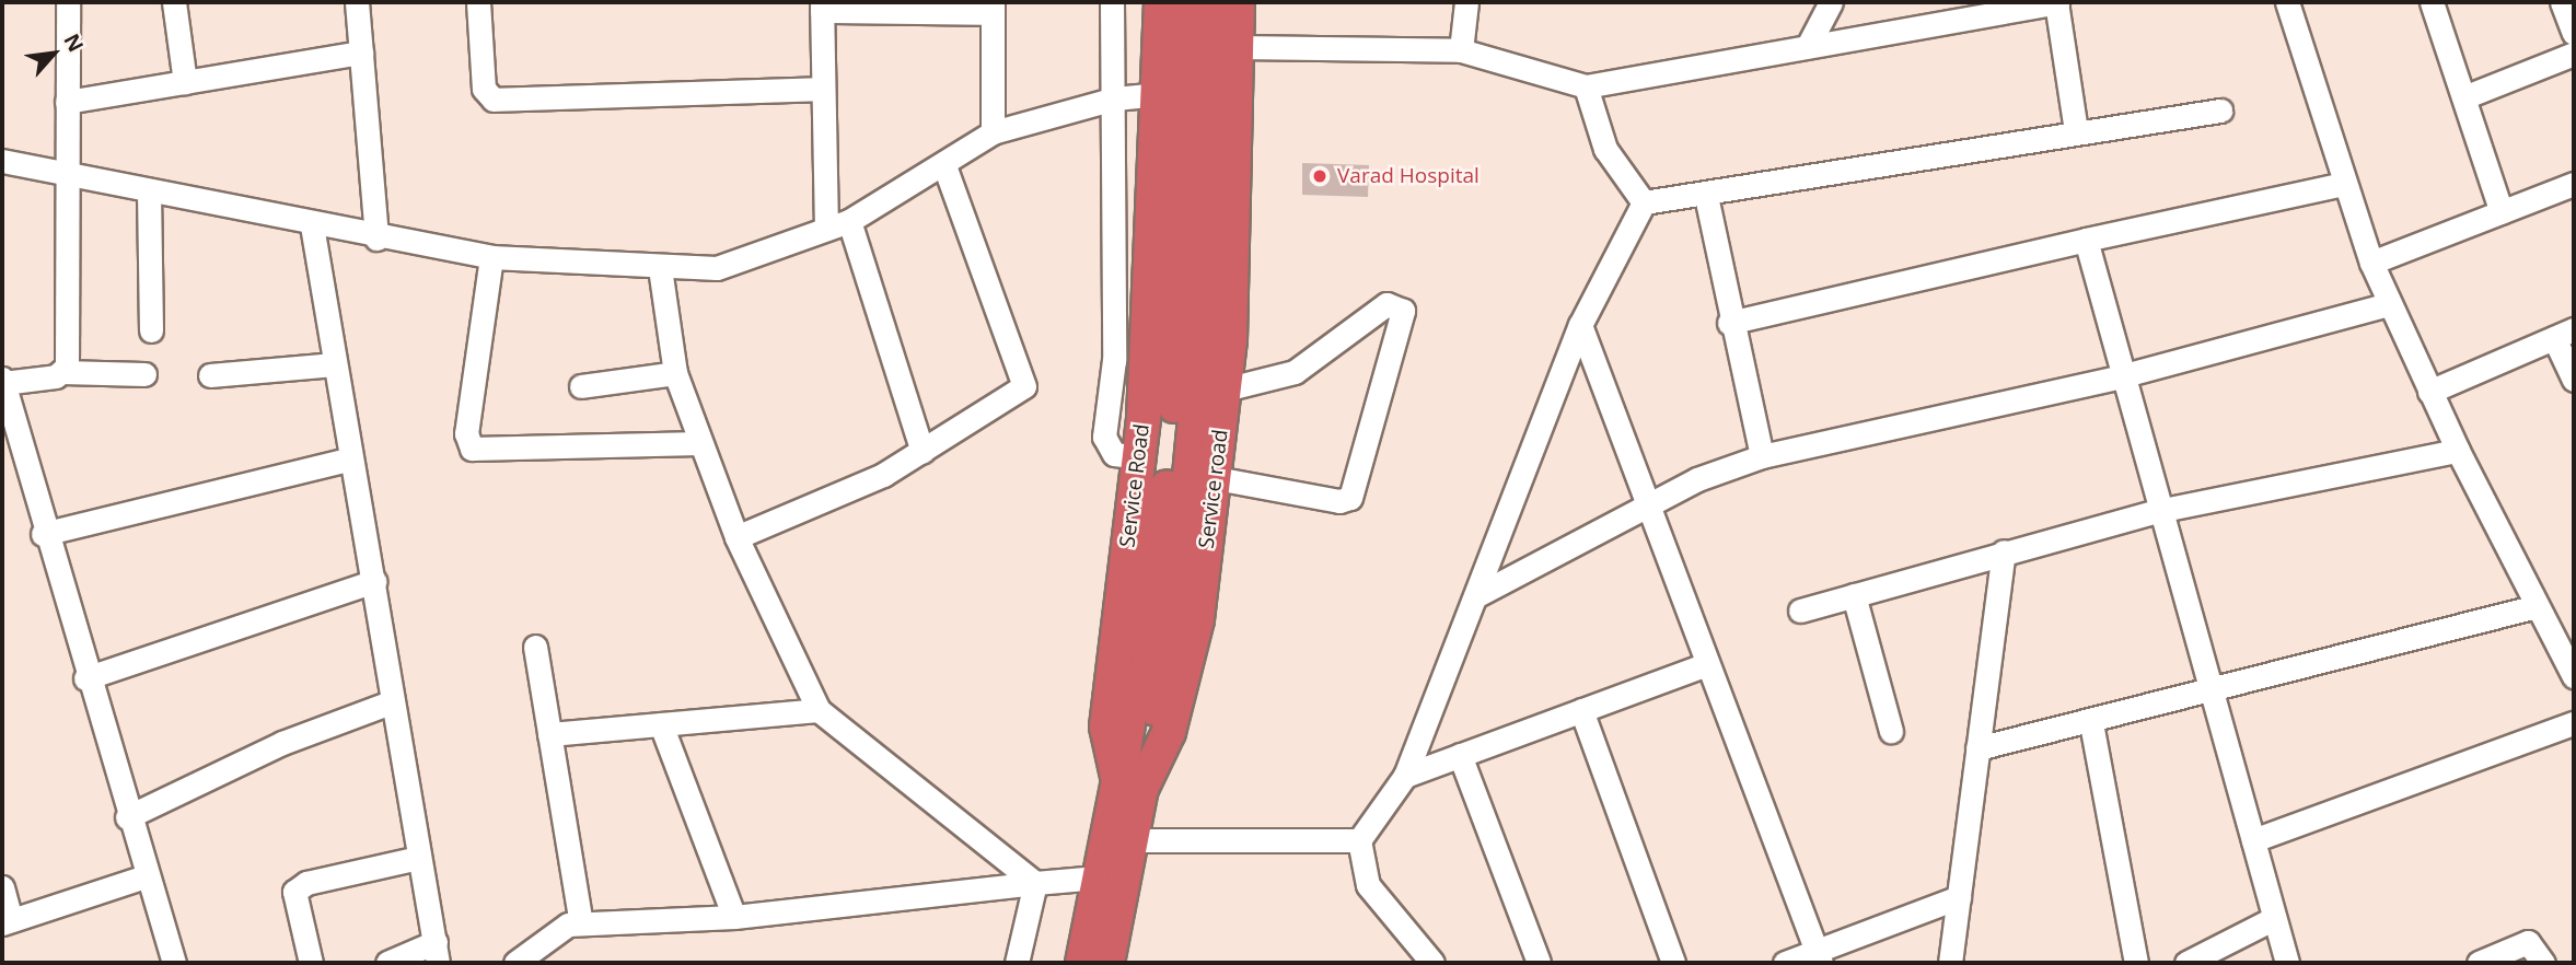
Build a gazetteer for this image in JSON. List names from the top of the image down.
{
  "streets": {
    "highway": ["Service Road", "Service road"]
  },
  "crossings": [
    ["Service Road", "Service road"]
  ],
  "places": ["Varad Hospital"],
  "north": "top right"
}
